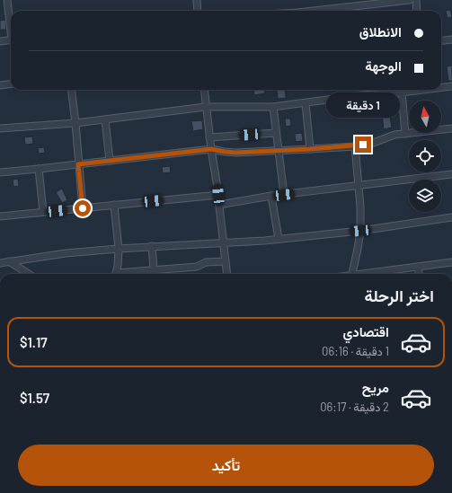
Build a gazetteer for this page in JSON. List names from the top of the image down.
{
  "north": "top",
  "page": {
    "banner": ["الانطلاق", "الوجهة"],
    "bubble": "1 دقيقة",
    "heading": "اختر الرحلة",
    "list": [
      {
        "name": "اقتصادي",
        "note": "1 دقيقة · 06:16",
        "value": "$1.17"
      },
      {
        "name": "مريح",
        "note": "2 دقيقة · 06:17",
        "value": "$1.57"
      }
    ],
    "buttons": "تأكيد"
  }
}
